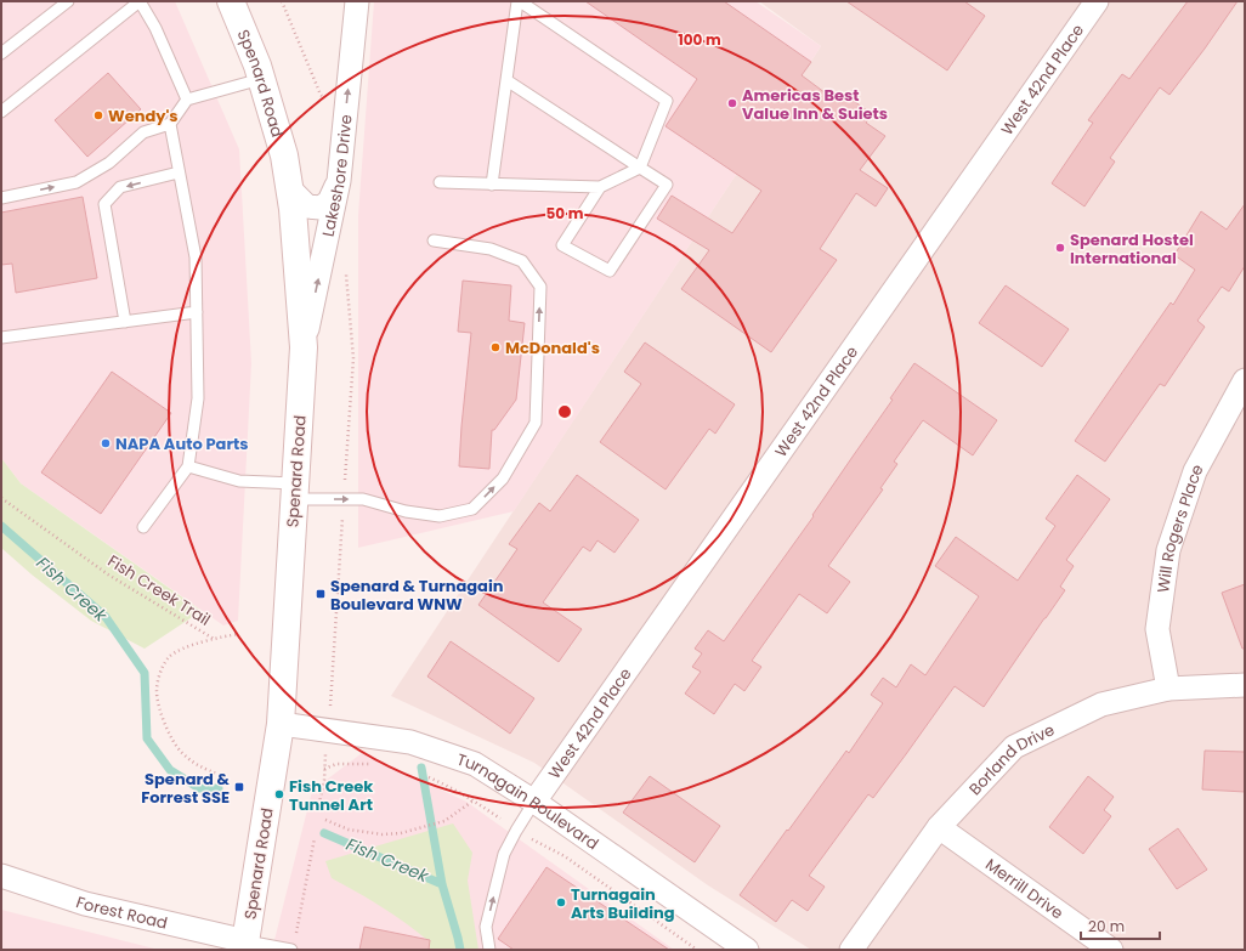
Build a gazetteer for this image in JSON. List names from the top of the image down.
{
  "streets": {
    "main road": ["Spenard Road"],
    "street": [
      "West 42nd Place",
      "Lakeshore Drive",
      "Will Rogers Place",
      "Borland Drive",
      "Turnagain Boulevard",
      "Merrill Drive",
      "Forest Road"
    ],
    "path": ["Fish Creek Trail"]
  },
  "crossings": [
    ["West 42nd Place", "Turnagain Boulevard"],
    ["Spenard Road", "Lakeshore Drive"],
    ["Spenard Road", "Turnagain Boulevard"],
    ["Spenard Road", "Forest Road"],
    ["Will Rogers Place", "Borland Drive"],
    ["Borland Drive", "Merrill Drive"]
  ],
  "one_way": ["Lakeshore Drive"],
  "water": ["Fish Creek"],
  "places": {
    "other": [
      "Americas Best Value Inn & Suiets",
      "Wendy's",
      "Spenard Hostel International",
      "McDonald's",
      "NAPA Auto Parts",
      "Fish Creek Tunnel Art",
      "Turnagain Arts Building"
    ],
    "transit": ["Spenard & Turnagain Boulevard WNW", "Spenard & Forrest SSE"]
  },
  "scale_bar": "20 m",
  "rings": ["100 m", "50 m"]
}
